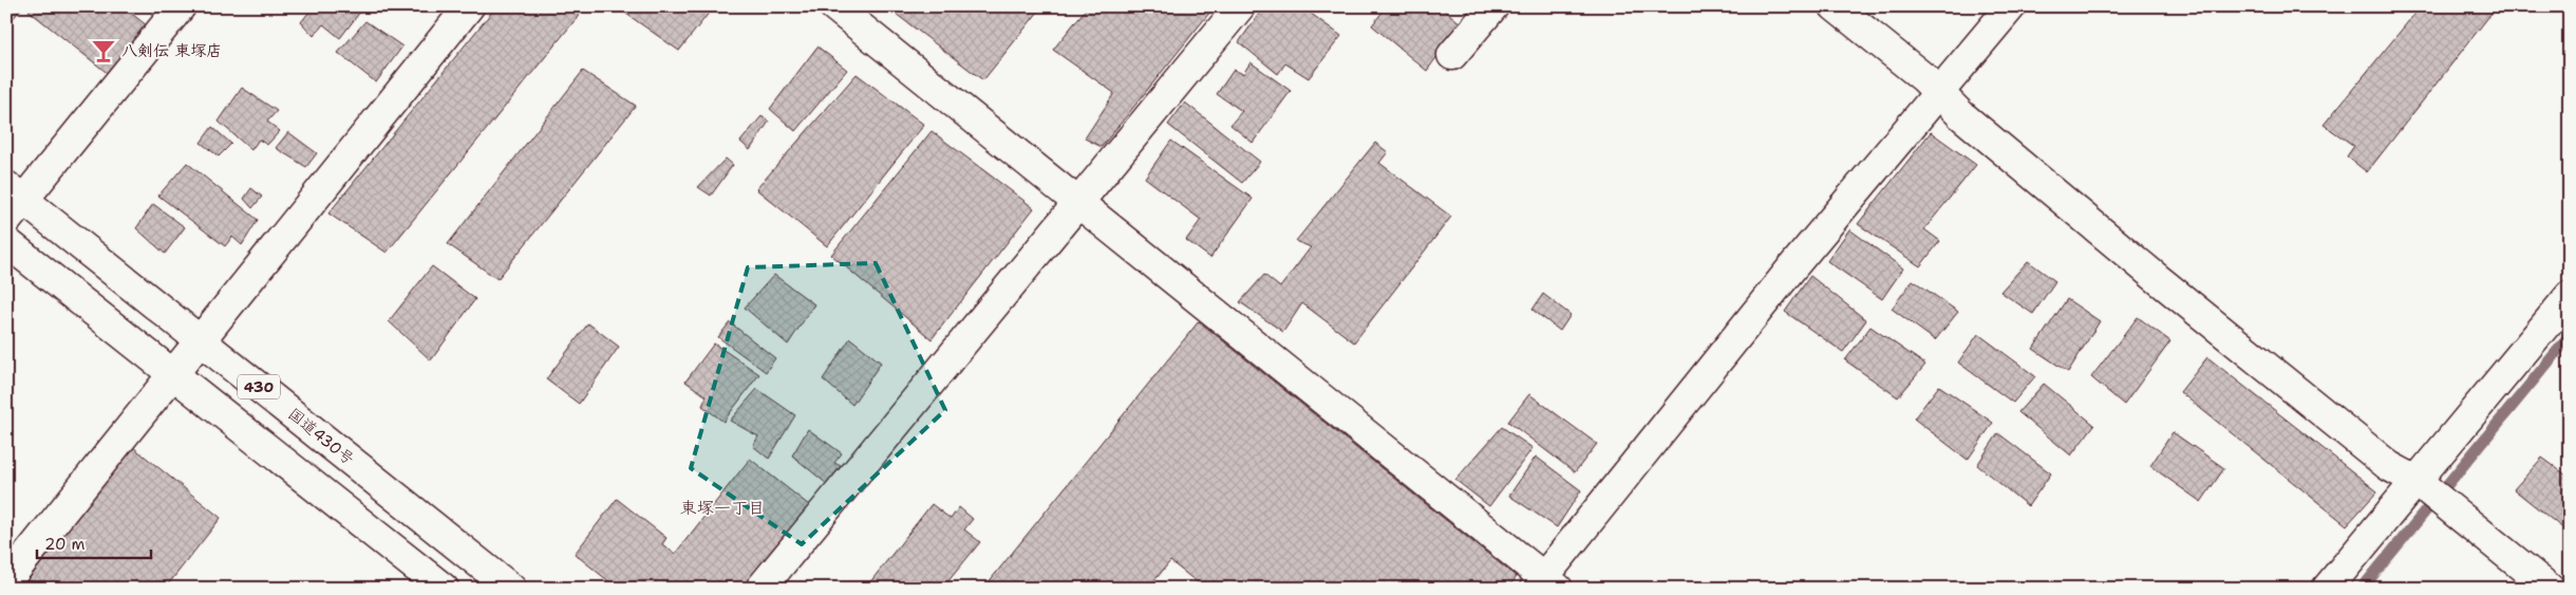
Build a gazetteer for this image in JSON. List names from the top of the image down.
{
  "streets": {
    "main road": ["430", "国道430号"]
  },
  "districts": ["東塚一丁目"],
  "places": {
    "bar": ["八剣伝 東塚店"]
  },
  "scale_bar": "20 m"
}
